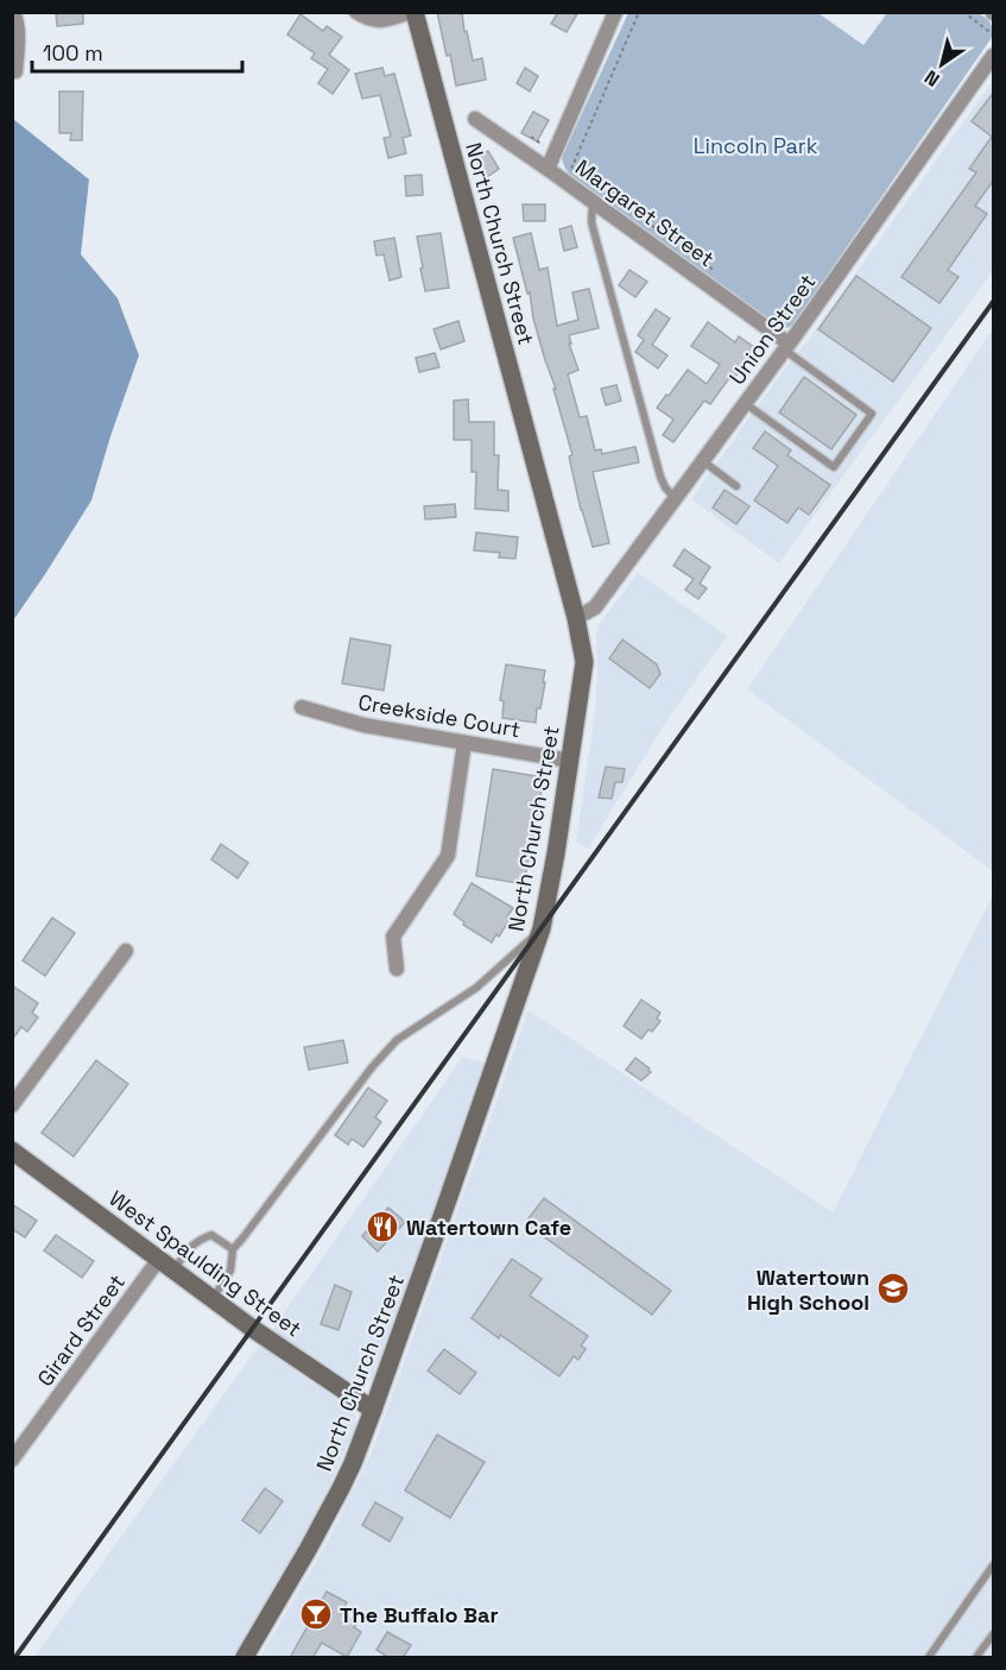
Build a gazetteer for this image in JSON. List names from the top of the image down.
{
  "streets": {
    "main road": ["North Church Street", "West Spaulding Street"],
    "street": [
      "Margaret Street",
      "Union Street",
      "Creekside Court",
      "Girard Street"
    ]
  },
  "crossings": [
    ["Margaret Street", "Union Street"],
    ["North Church Street", "Union Street"],
    ["North Church Street", "Creekside Court"],
    ["North Church Street", "West Spaulding Street"],
    ["West Spaulding Street", "Girard Street"]
  ],
  "parks": ["Lincoln Park"],
  "places": {
    "restaurant": ["Watertown Cafe"],
    "school or university": ["Watertown High School"],
    "bar": ["The Buffalo Bar"]
  },
  "scale_bar": "100 m",
  "north": "bottom left"
}
